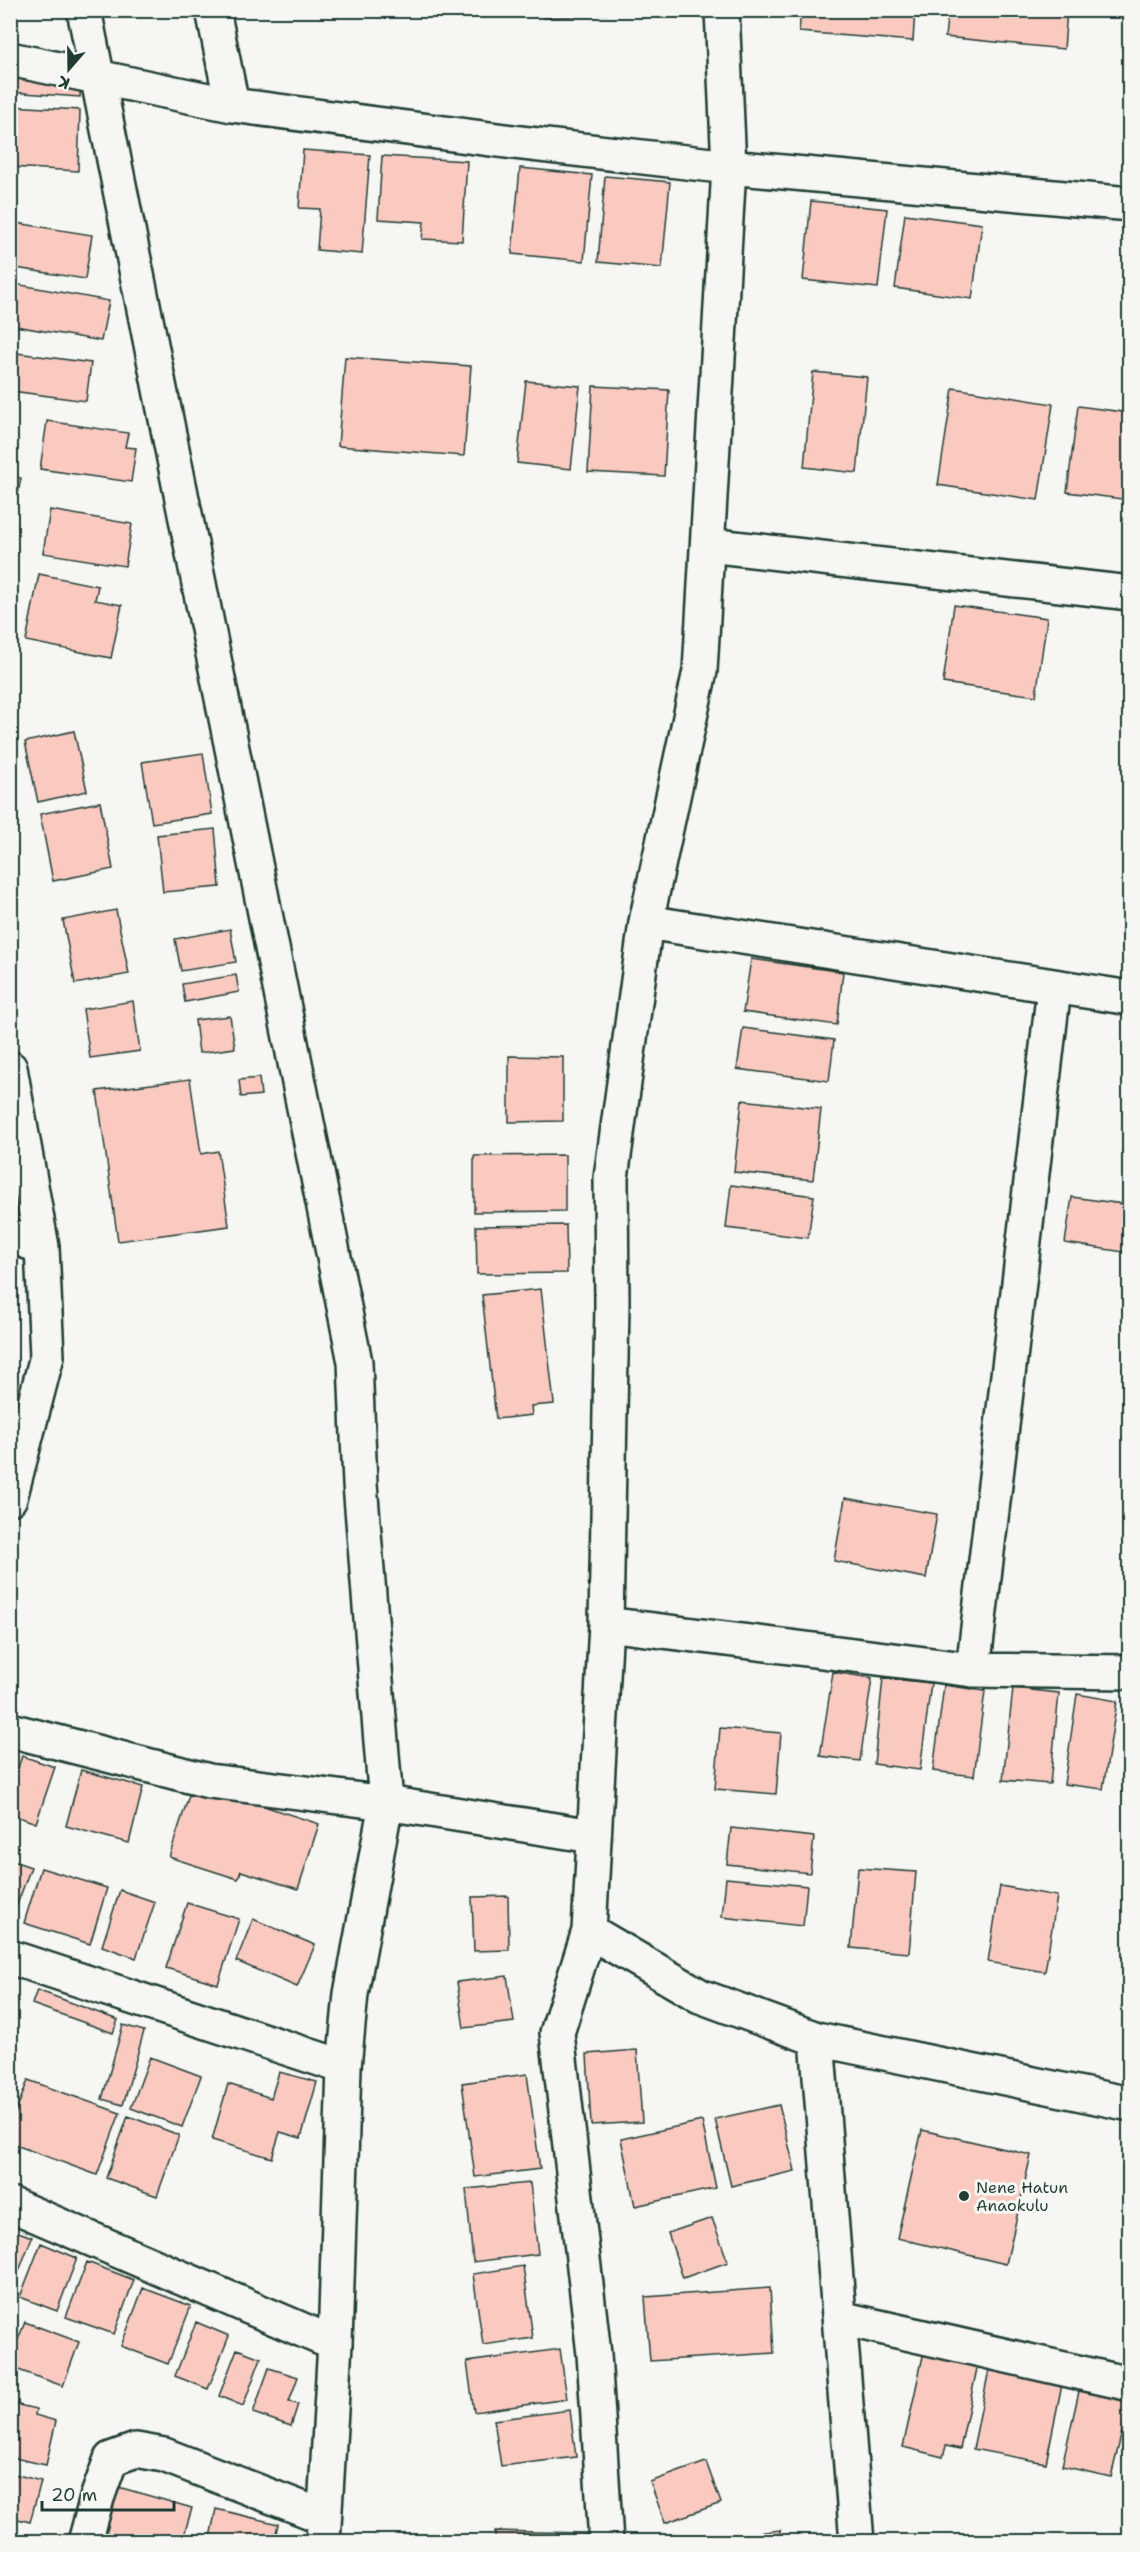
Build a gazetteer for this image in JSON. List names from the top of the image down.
{
  "places": ["Nene Hatun Anaokulu"],
  "scale_bar": "20 m",
  "north": "bottom"
}
